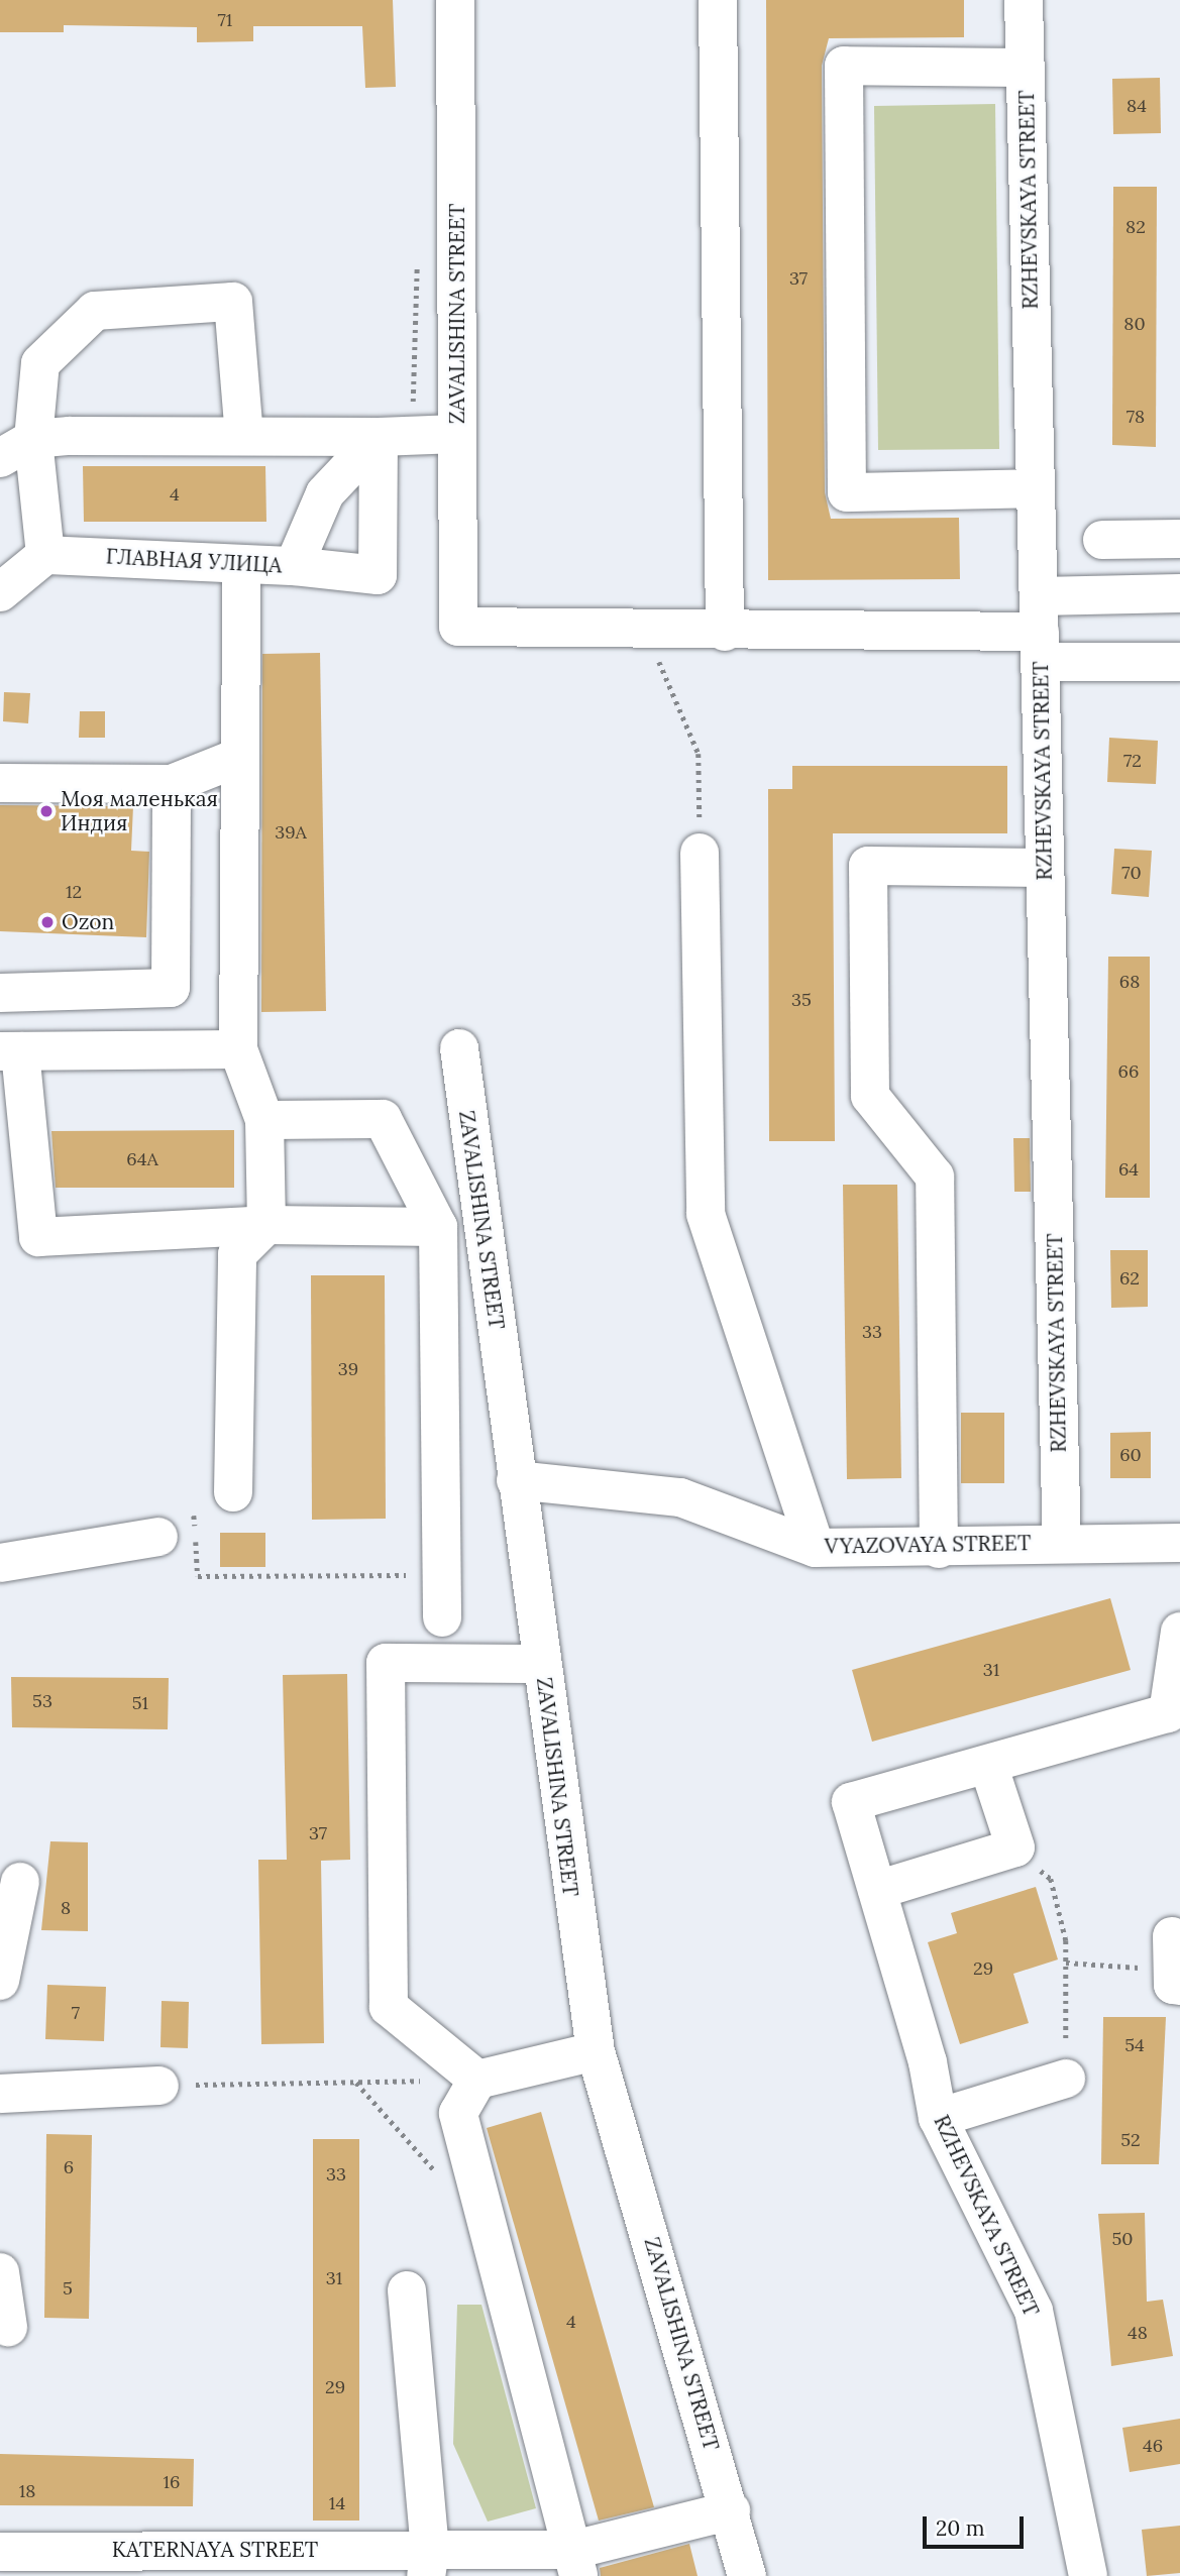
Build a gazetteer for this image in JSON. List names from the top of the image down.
{
  "streets": {
    "street": [
      "RZHEVSKAYA STREET",
      "ZAVALISHINA STREET",
      "ГЛАВНАЯ УЛИЦА",
      "VYAZOVAYA STREET",
      "KATERNAYA STREET"
    ]
  },
  "crossings": [
    ["RZHEVSKAYA STREET", "VYAZOVAYA STREET"],
    ["ZAVALISHINA STREET", "VYAZOVAYA STREET"],
    ["ZAVALISHINA STREET", "KATERNAYA STREET"]
  ],
  "places": ["Моя маленькая Индия", "Ozon"],
  "house_numbers": [
    "71",
    "84",
    "82",
    "37",
    "80",
    "78",
    "4",
    "72",
    "39А",
    "70",
    "12",
    "68",
    "35",
    "66",
    "64А",
    "64",
    "62",
    "33",
    "39",
    "60",
    "31",
    "53",
    "51",
    "37",
    "8",
    "29",
    "7",
    "54",
    "52",
    "6",
    "33",
    "50",
    "31",
    "5",
    "4",
    "48",
    "29",
    "46",
    "16",
    "18",
    "14"
  ],
  "scale_bar": "20 m"
}
